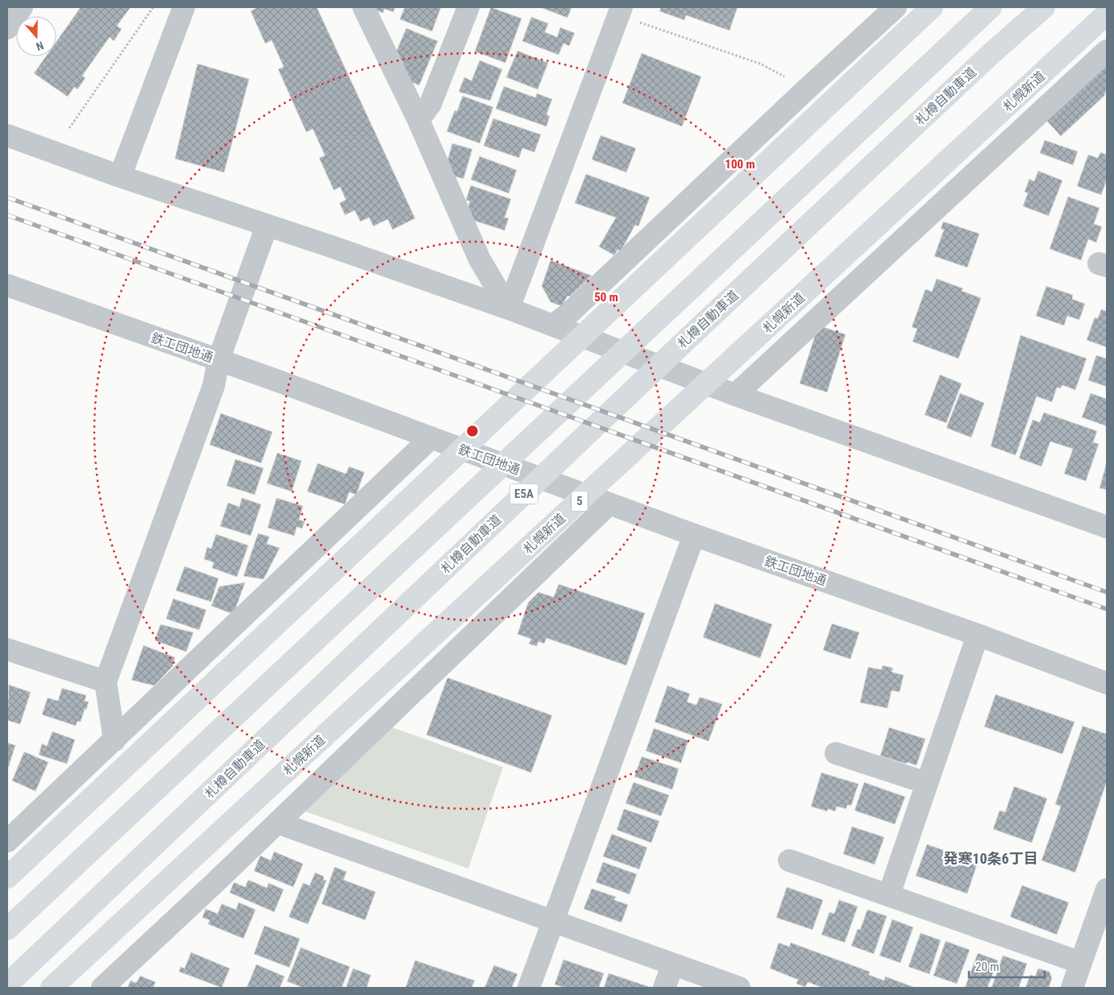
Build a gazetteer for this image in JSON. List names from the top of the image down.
{
  "streets": {
    "highway": [
      "札幌新道",
      "札樽自動車道",
      "E5A",
      "5"
    ],
    "street": ["鉄工団地通"]
  },
  "districts": ["発寒10条6丁目"],
  "scale_bar": "20 m",
  "north": "bottom",
  "rings": ["100 m", "50 m"]
}
